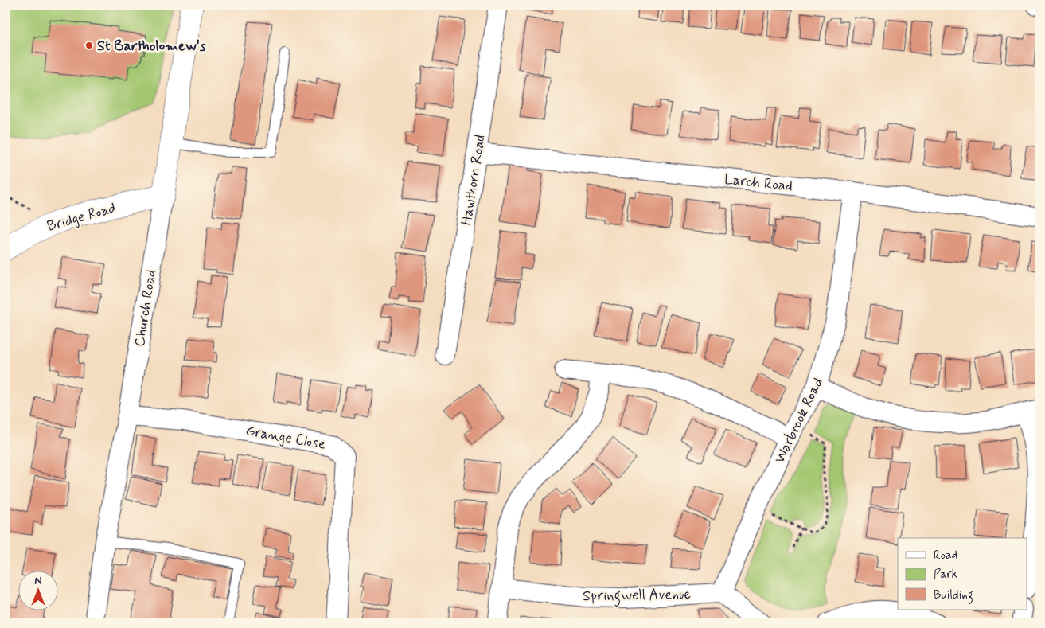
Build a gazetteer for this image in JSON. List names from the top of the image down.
{
  "streets": {
    "street": [
      "Hawthorn Road",
      "Larch Road",
      "Bridge Road",
      "Church Road",
      "Warbrook Road",
      "Grange Close",
      "Springwell Avenue"
    ]
  },
  "crossings": [
    ["Hawthorn Road", "Larch Road"],
    ["Larch Road", "Warbrook Road"],
    ["Bridge Road", "Church Road"],
    ["Church Road", "Grange Close"],
    ["Warbrook Road", "Springwell Avenue"]
  ],
  "places": ["St Bartholomew's"],
  "legend": ["Road", "Park", "Building"],
  "north": "top"
}
